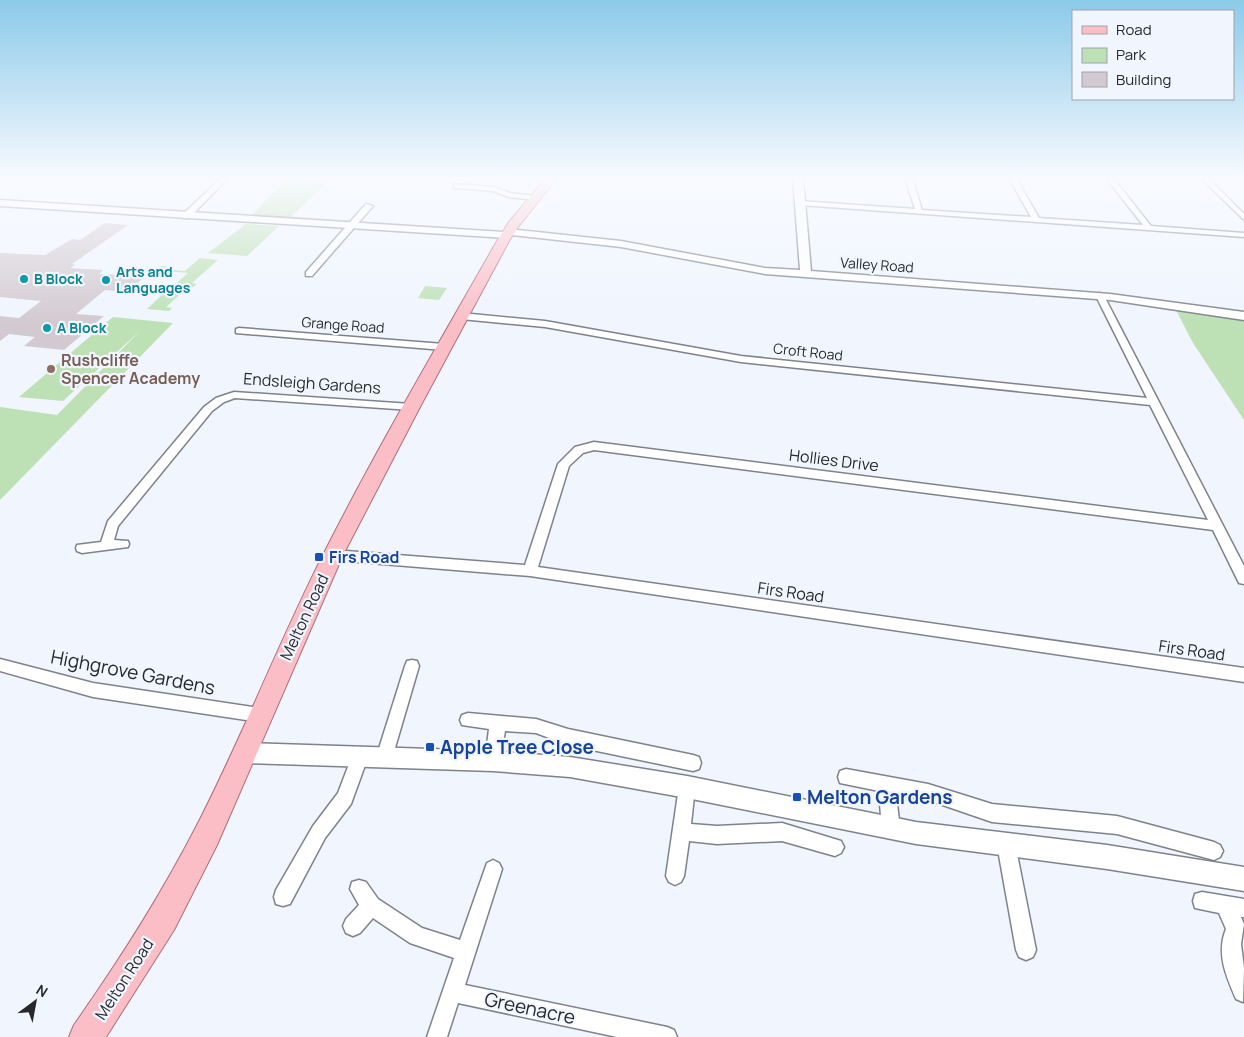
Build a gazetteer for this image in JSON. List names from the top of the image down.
{
  "streets": {
    "main road": ["Melton Road"],
    "street": [
      "Valley Road",
      "Grange Road",
      "Croft Road",
      "Endsleigh Gardens",
      "Hollies Drive",
      "Firs Road",
      "Highgrove Gardens",
      "Greenacre"
    ]
  },
  "crossings": [
    ["Valley Road", "Melton Road"],
    ["Grange Road", "Melton Road"],
    ["Croft Road", "Melton Road"],
    ["Endsleigh Gardens", "Melton Road"],
    ["Hollies Drive", "Firs Road"],
    ["Firs Road", "Melton Road"],
    ["Melton Road", "Highgrove Gardens"]
  ],
  "places": {
    "other": [
      "B Block",
      "Arts and Languages",
      "A Block",
      "Rushcliffe Spencer Academy"
    ],
    "transit": ["Firs Road", "Apple Tree Close", "Melton Gardens"]
  },
  "legend": ["Road", "Park", "Building"],
  "north": "top right"
}
